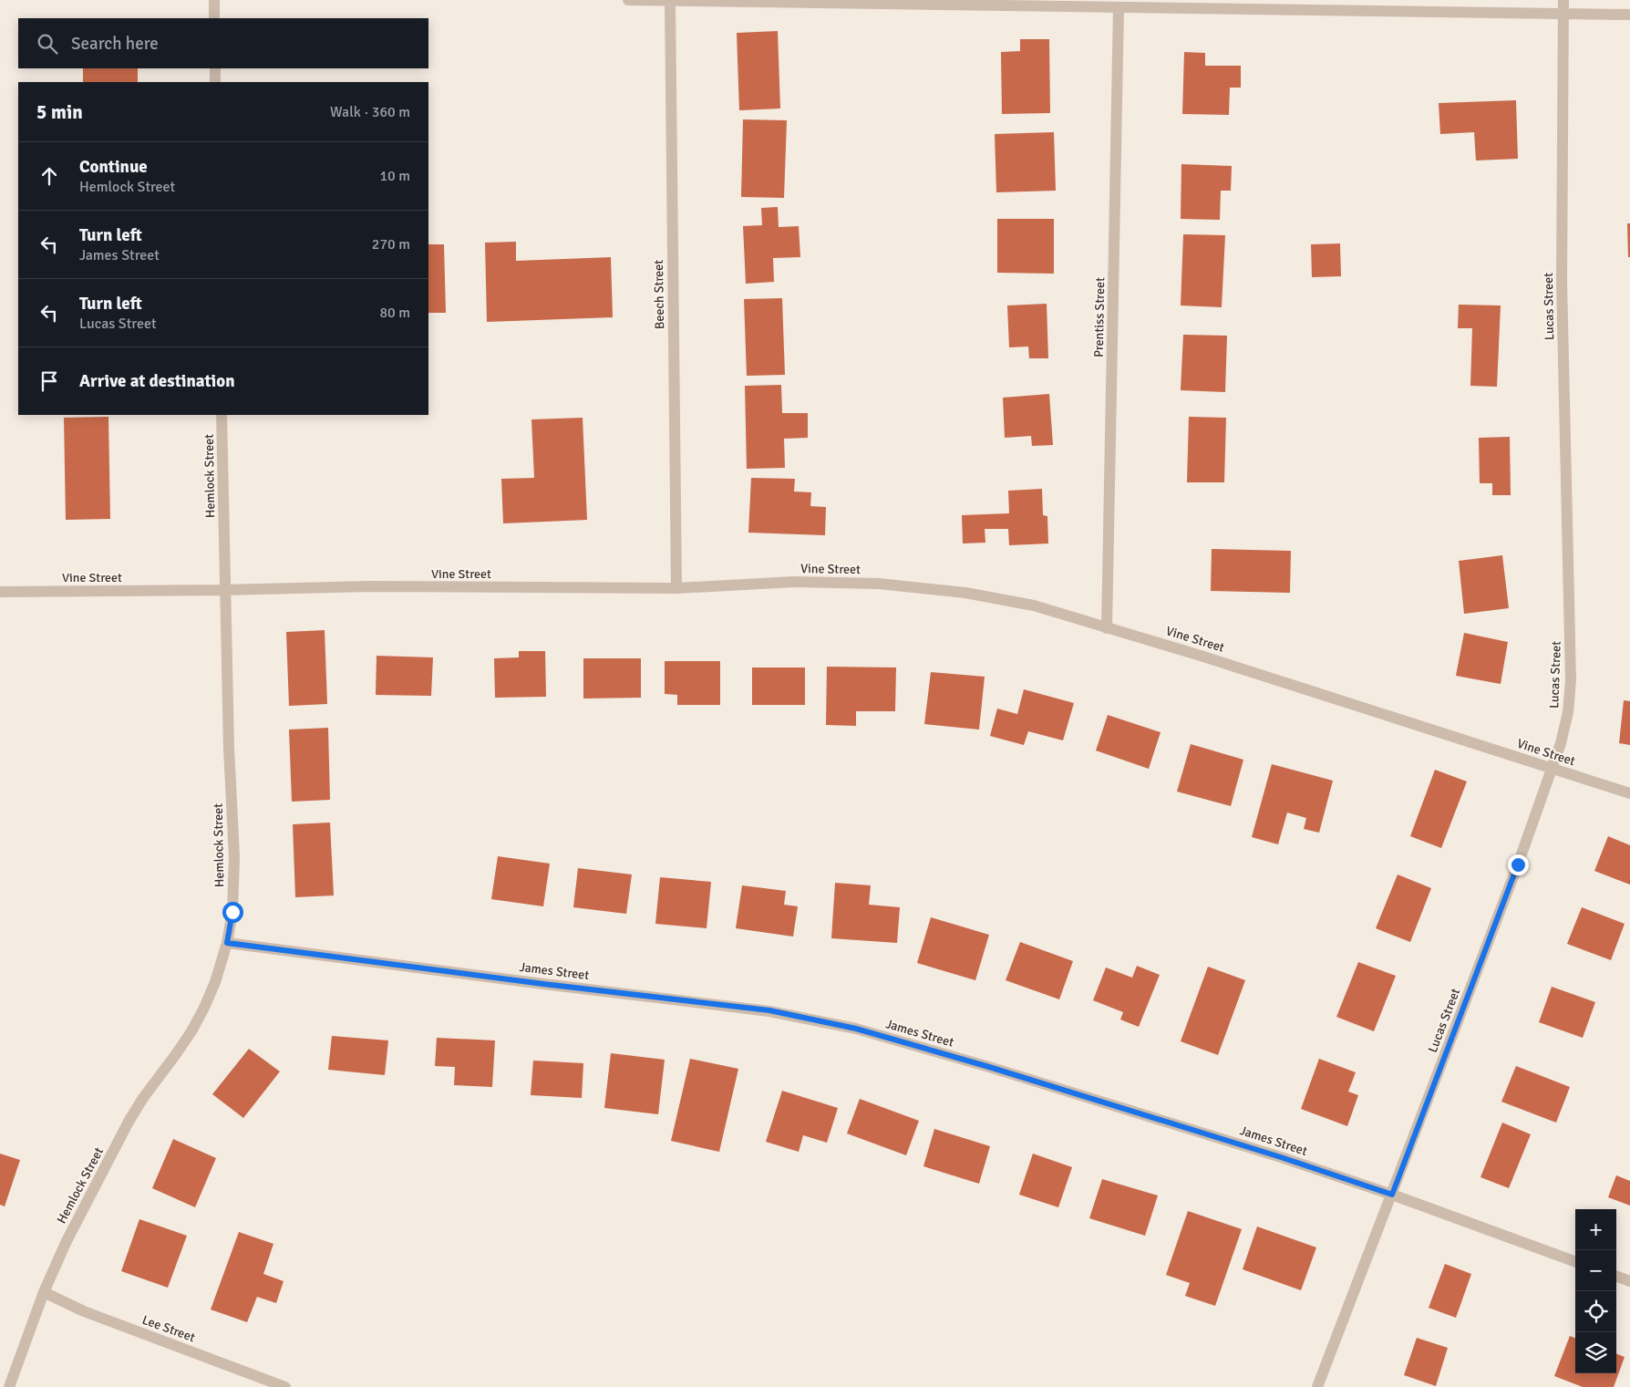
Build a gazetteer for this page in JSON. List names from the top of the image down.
{
  "streets": {
    "street": [
      "Beech Street",
      "Lucas Street",
      "Prentiss Street",
      "Hemlock Street",
      "Vine Street",
      "James Street",
      "Lee Street"
    ]
  },
  "crossings": [
    ["Beech Street", "Vine Street"],
    ["Lucas Street", "Vine Street"],
    ["Lucas Street", "James Street"],
    ["Prentiss Street", "Vine Street"],
    ["Hemlock Street", "Vine Street"],
    ["Hemlock Street", "James Street"],
    ["Hemlock Street", "Lee Street"]
  ],
  "page": {
    "search": "Search here",
    "heading": ["5 min", "Walk · 360 m"],
    "list": [
      ["Continue", "Hemlock Street", "10 m"],
      ["Turn left", "James Street", "270 m"],
      ["Turn left", "Lucas Street", "80 m"],
      "Arrive at destination"
    ],
    "map_buttons": ["+", "−"]
  }
}
